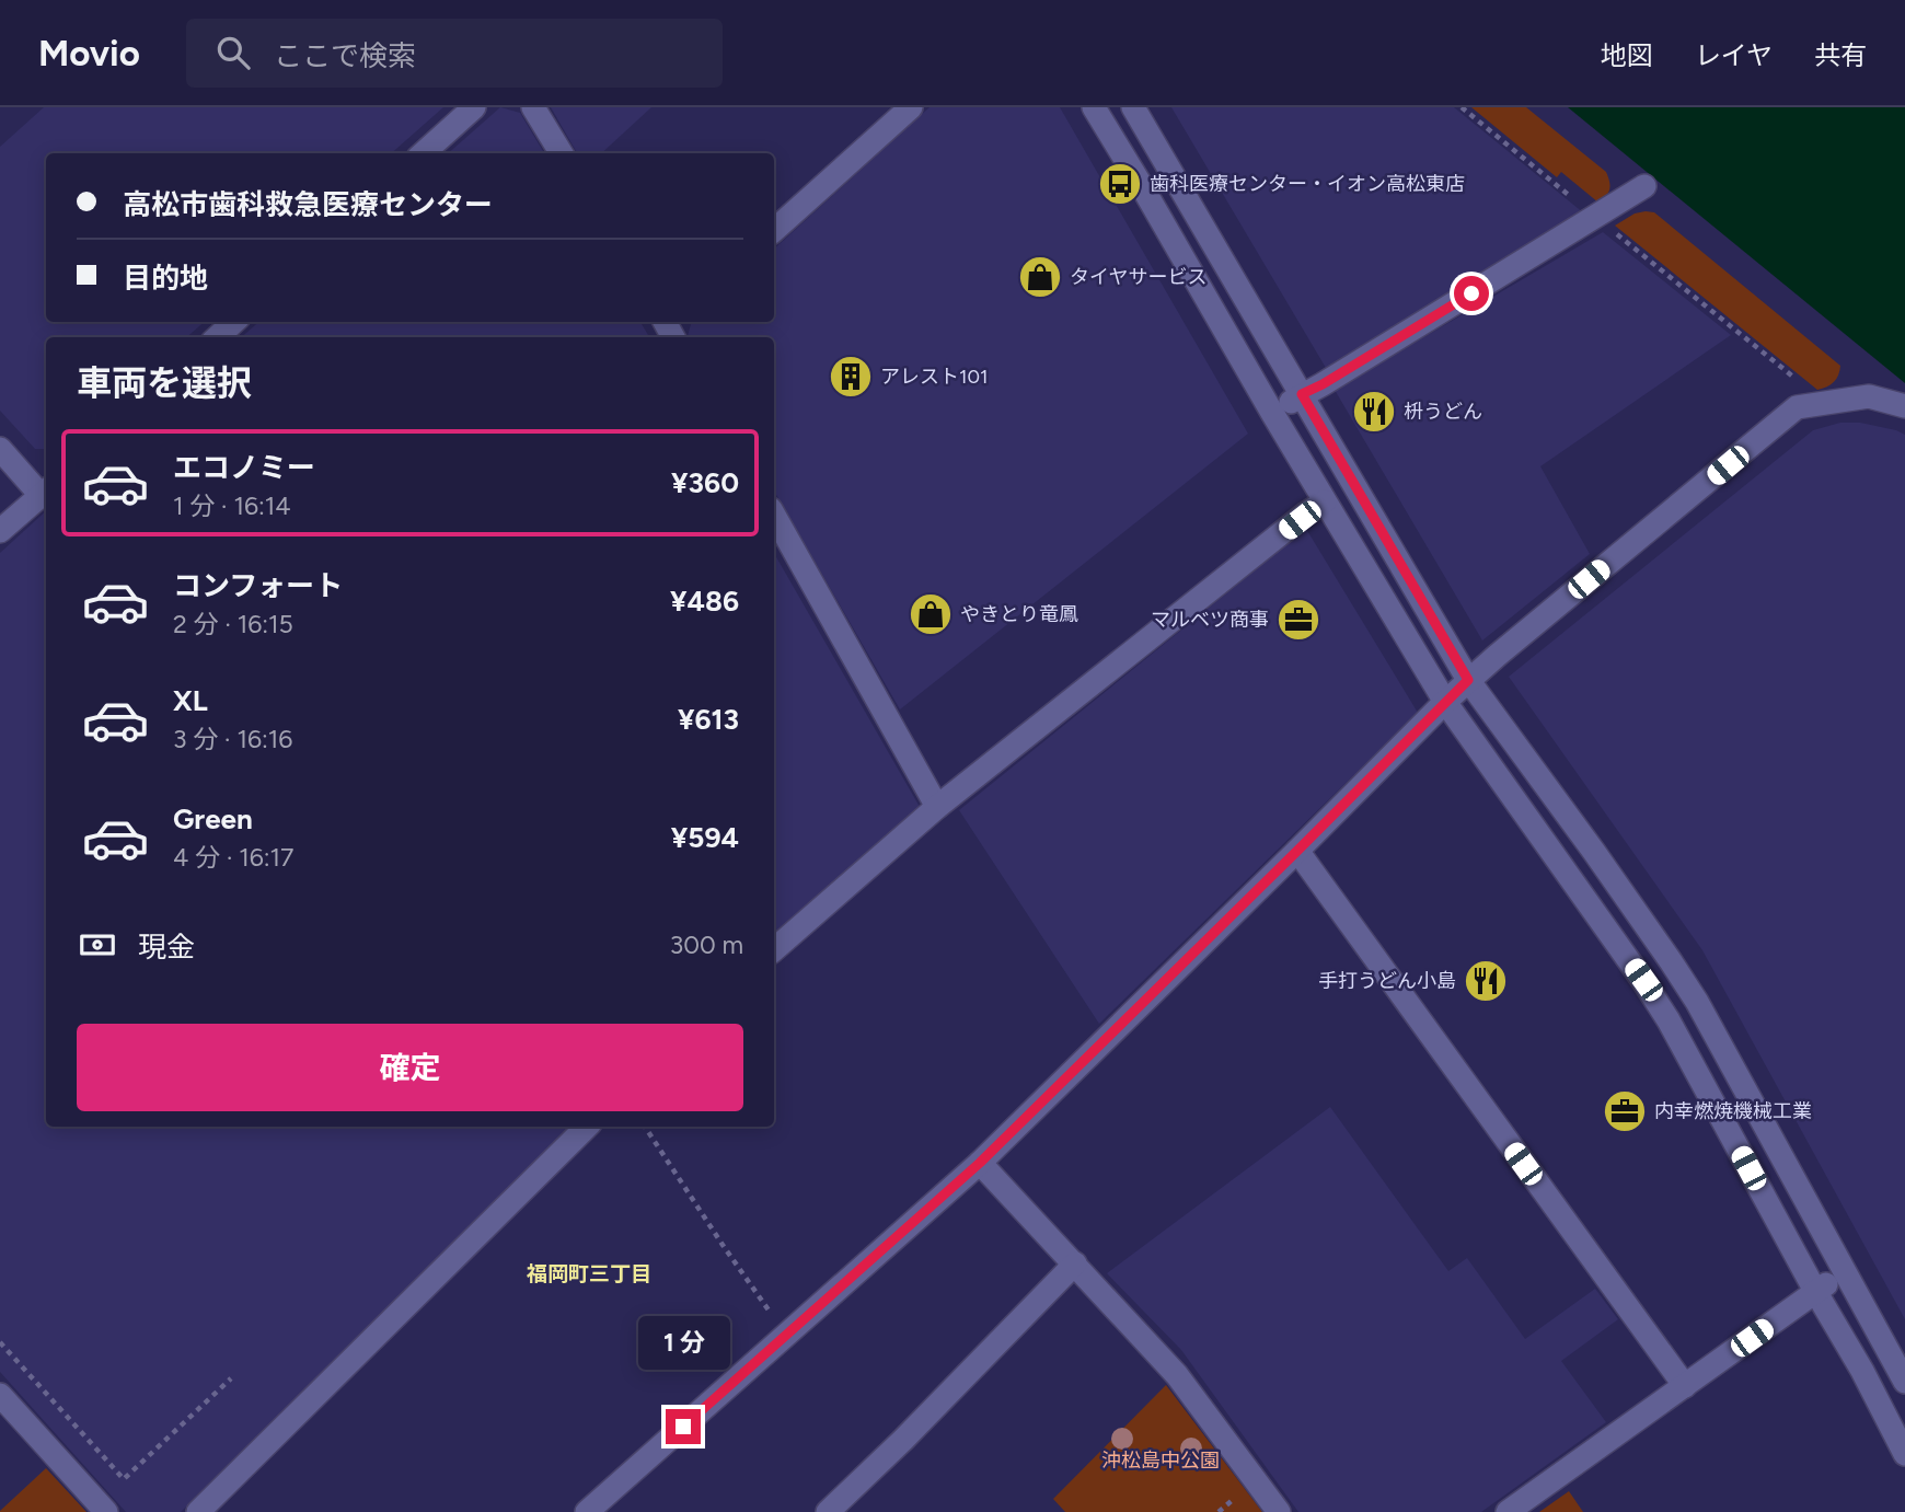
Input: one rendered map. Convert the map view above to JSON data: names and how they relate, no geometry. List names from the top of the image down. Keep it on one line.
{"districts":["福岡町三丁目"],"parks":["沖松島中公園"],"places":{"bus stop":["歯科医療センター・イオン高松東店"],"shop":["タイヤサービス","やきとり竜鳳"],"building":["アレスト101"],"restaurant":["枡うどん","手打うどん小島"],"office":["マルベツ商事","内幸燃焼機械工業"]},"page":{"header":"Movio","search":"ここで検索","nav":["地図","レイヤ","共有"],"banner":["高松市歯科救急医療センター","目的地"],"heading":"車両を選択","list":[{"name":"エコノミー","note":"1 分 · 16:14","value":"¥360"},{"name":"コンフォート","note":"2 分 · 16:15","value":"¥486"},{"name":"XL","note":"3 分 · 16:16","value":"¥613"},{"name":"Green","note":"4 分 · 16:17","value":"¥594"}],"pay":["現金","300 m"],"buttons":"確定","bubble":"1 分"}}
